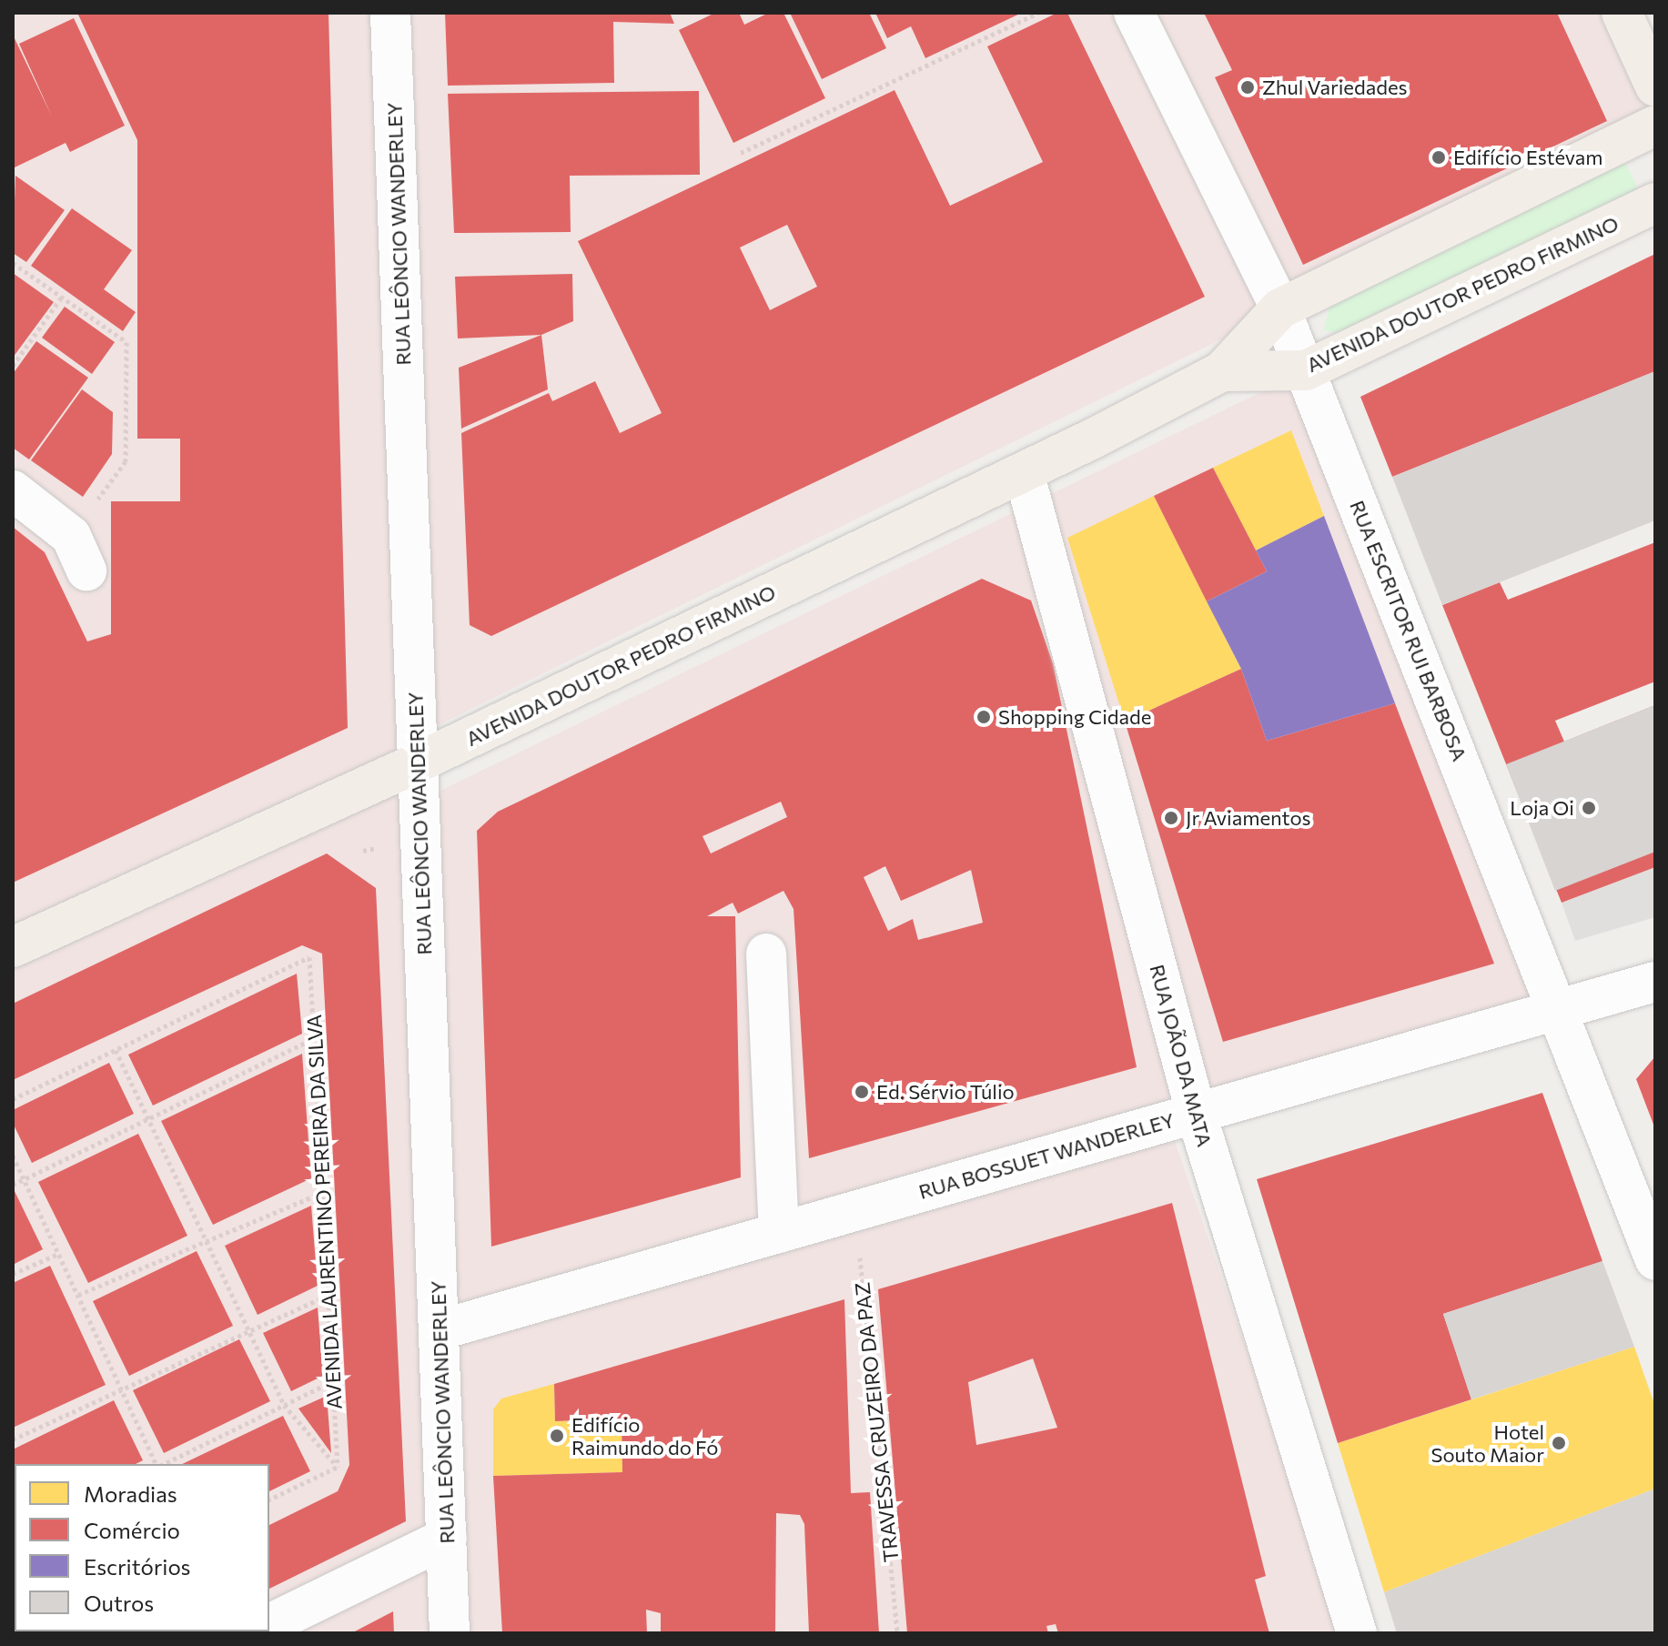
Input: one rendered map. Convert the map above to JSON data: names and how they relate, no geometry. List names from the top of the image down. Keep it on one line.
{"streets":{"main road":["AVENIDA DOUTOR PEDRO FIRMINO"],"street":["RUA LEÔNCIO WANDERLEY","RUA ESCRITOR RUI BARBOSA","RUA JOÃO DA MATA","RUA BOSSUET WANDERLEY"],"path":["AVENIDA LAURENTINO PEREIRA DA SILVA","TRAVESSA CRUZEIRO DA PAZ"]},"crossings":[["RUA LEÔNCIO WANDERLEY","AVENIDA DOUTOR PEDRO FIRMINO"],["RUA LEÔNCIO WANDERLEY","RUA BOSSUET WANDERLEY"],["AVENIDA DOUTOR PEDRO FIRMINO","RUA ESCRITOR RUI BARBOSA"],["AVENIDA DOUTOR PEDRO FIRMINO","RUA JOÃO DA MATA"],["RUA ESCRITOR RUI BARBOSA","RUA BOSSUET WANDERLEY"],["RUA JOÃO DA MATA","RUA BOSSUET WANDERLEY"],["RUA BOSSUET WANDERLEY","TRAVESSA CRUZEIRO DA PAZ"]],"places":["Zhul Variedades","Edifício Estévam","Shopping Cidade","Loja Oi","Jr Aviamentos","Ed. Sérvio Túlio","Edifício Raimundo do Fó","Hotel Souto Maior"],"legend":["Moradias","Comércio","Escritórios","Outros"]}
